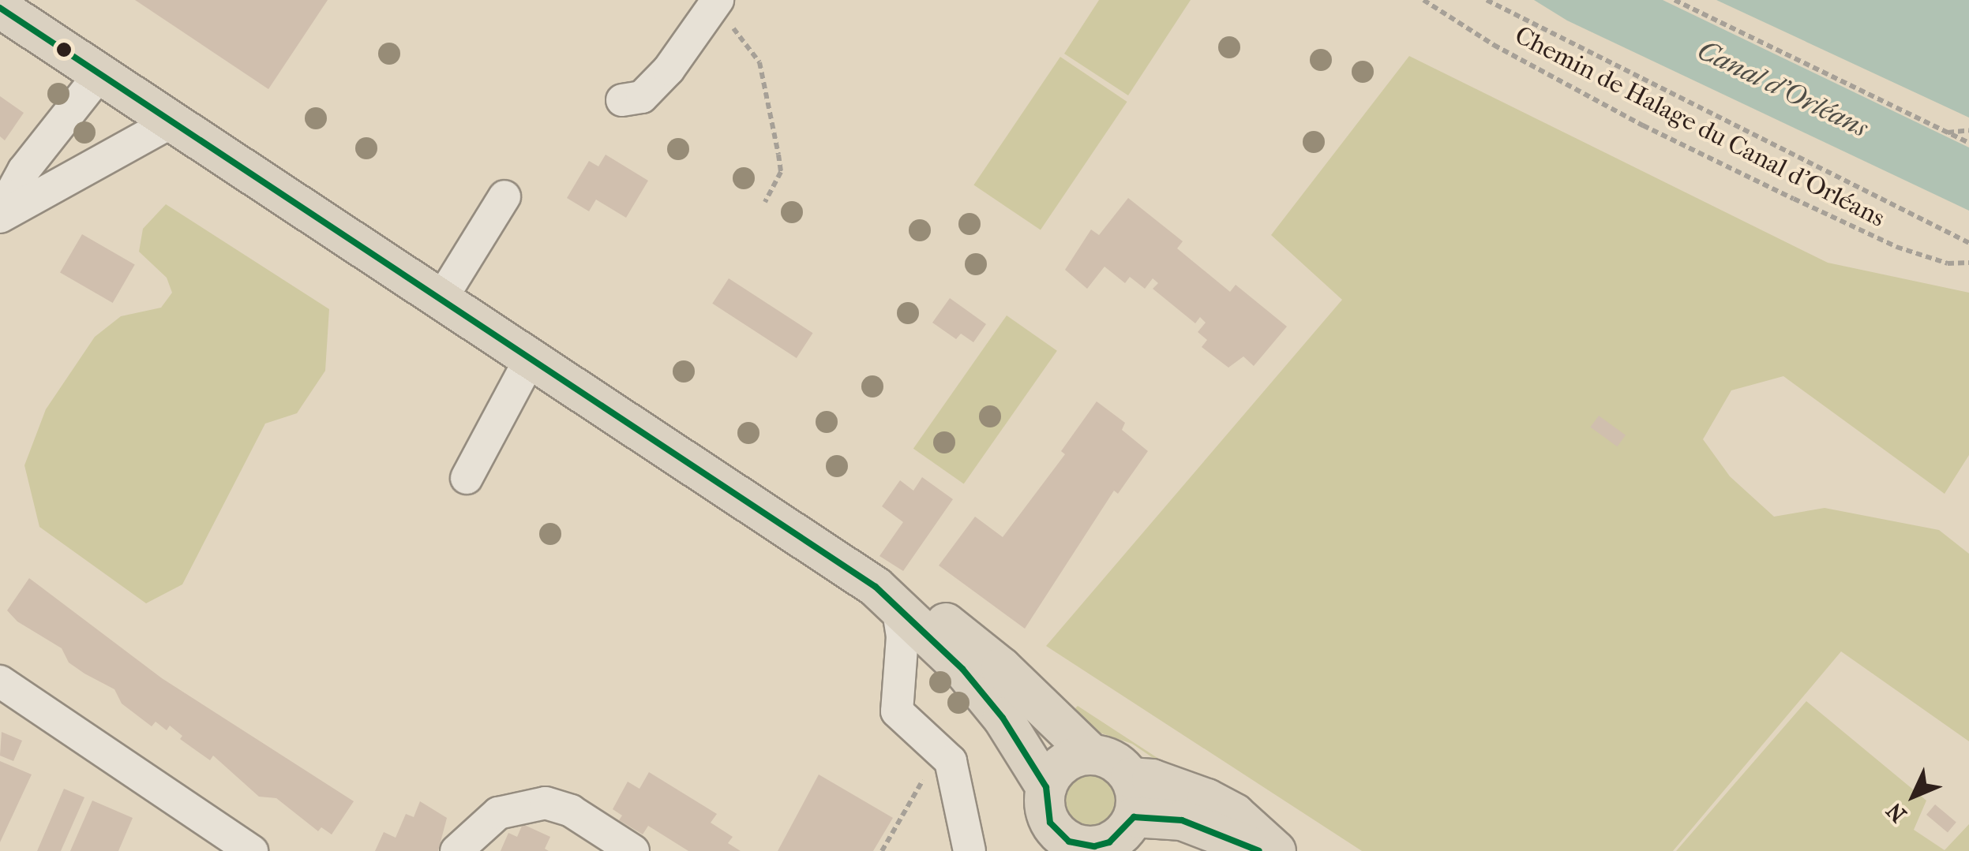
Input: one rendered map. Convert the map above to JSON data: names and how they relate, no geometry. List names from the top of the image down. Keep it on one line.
{"streets":{"path":["Chemin de Halage du Canal d'Orléans"]},"water":["Canal d'Orléans"],"north":"bottom left"}
